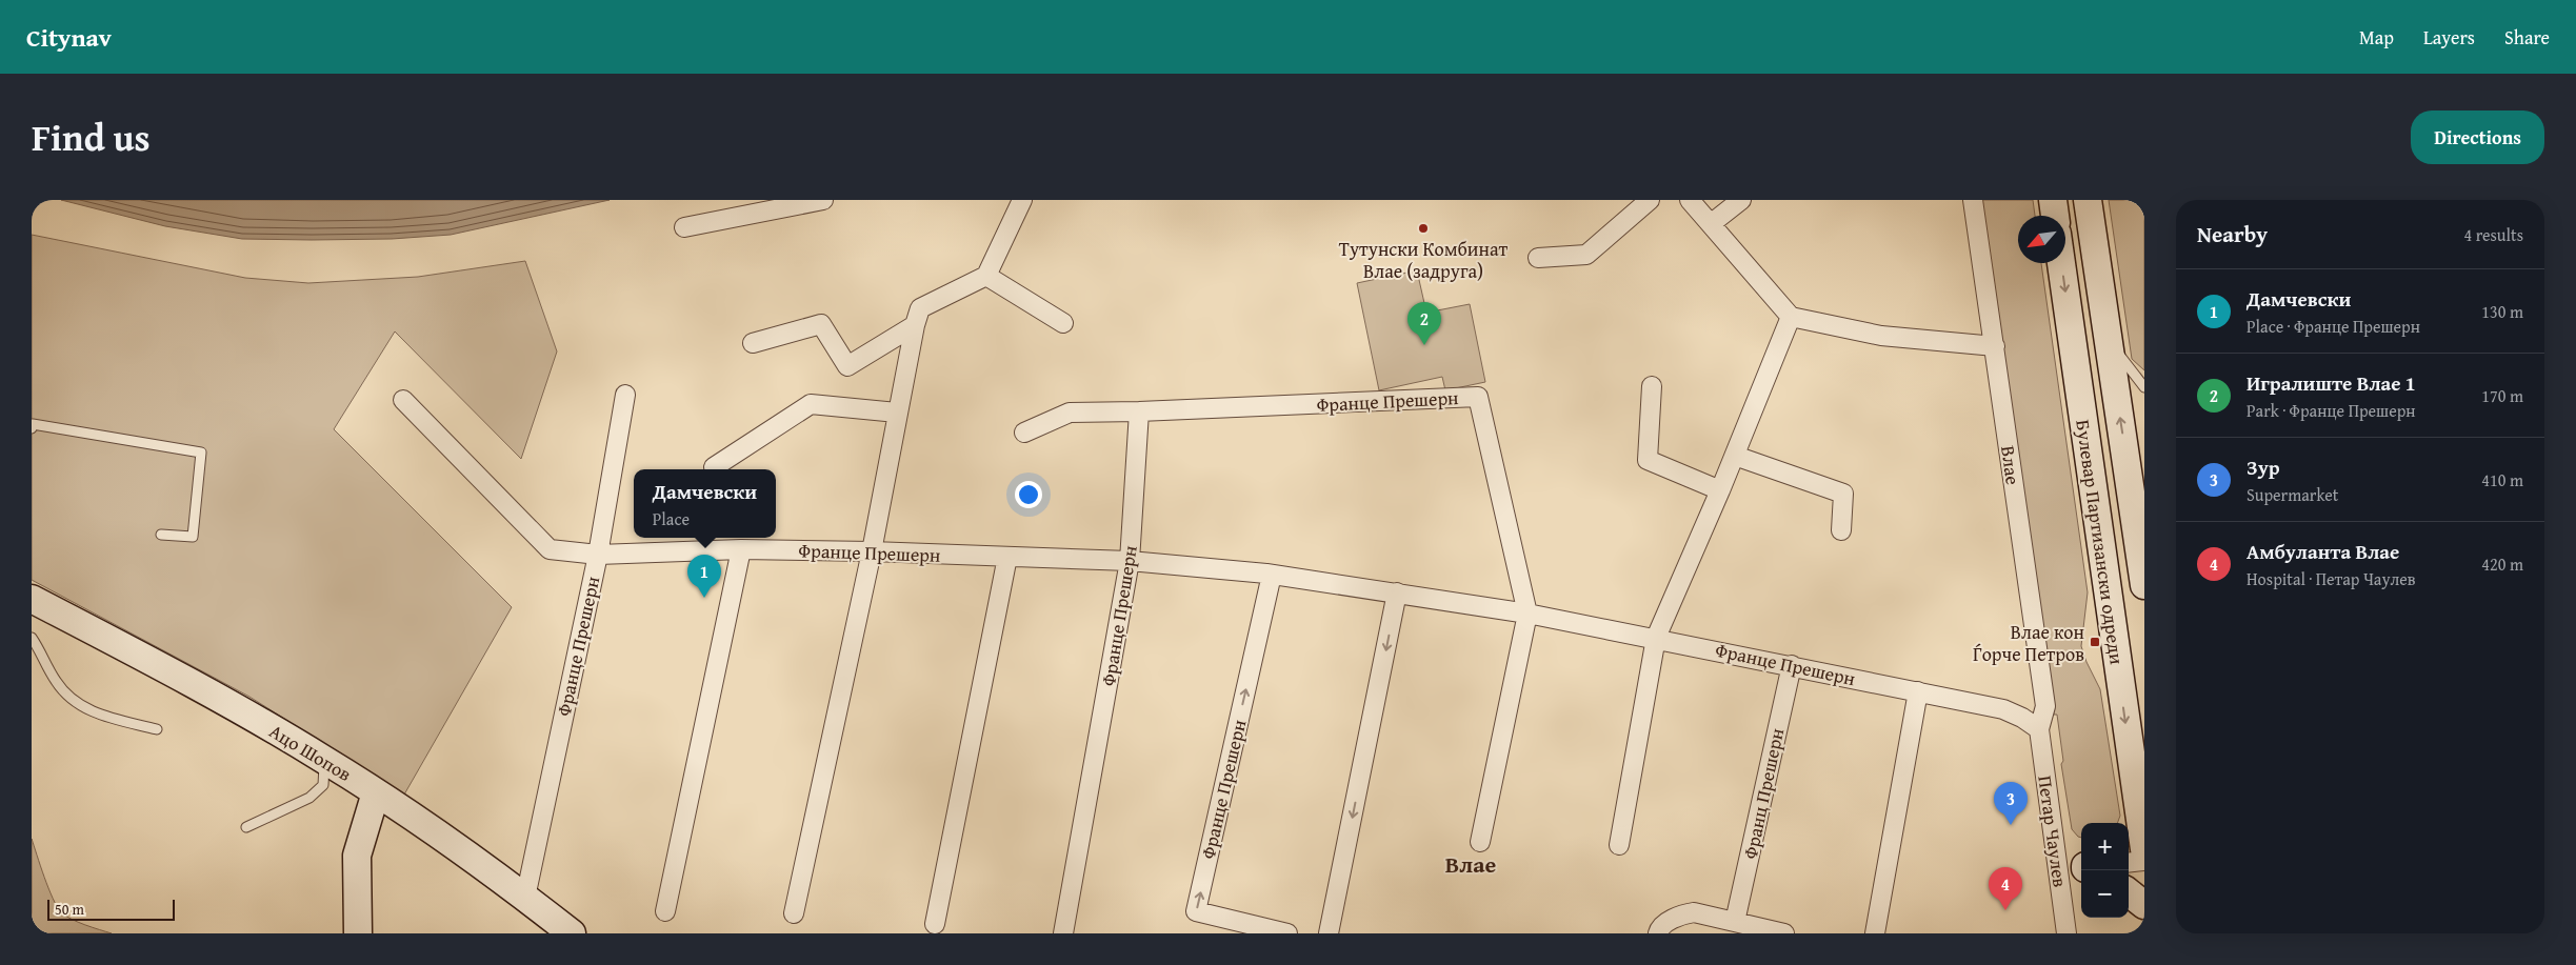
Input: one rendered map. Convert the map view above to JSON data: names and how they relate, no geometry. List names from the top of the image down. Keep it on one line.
{"streets":{"street":["Францe Прешерн","Влае","Булевар Партизански одреди","Франце Прешерн","Ацо Шопов","Франц Прешерн","Петар Чаулев"]},"crossings":[["Францe Прешерн","Влае"],["Францe Прешерн","Франце Прешерн"],["Францe Прешерн","Франц Прешерн"],["Францe Прешерн","Петар Чаулев"],["Влае","Петар Чаулев"],["Франце Прешерн","Ацо Шопов"]],"districts":["Влае"],"places":{"other":["Тутунски Комбинат Влае (задруга)"],"transit":["Влае кон Ѓорче Петров"]},"scale_bar":"50 m","north":"bottom left","page":{"header":"Citynav","nav":["Map","Layers","Share"],"title":"Find us","buttons":"Directions","heading":["Nearby","4 results"],"list":[{"mark":"1","name":"Дамчевски","note":"Place · Франце Прешерн","value":"130 m"},{"mark":"2","name":"Игралиште Влае 1","note":"Park · Францe Прешерн","value":"170 m"},{"mark":"3","name":"Зур","note":"Supermarket","value":"410 m"},{"mark":"4","name":"Амбуланта Влае","note":"Hospital · Петар Чаулев","value":"420 m"}],"pins":["2","1","3","4"],"popup":["Дамчевски","Place"],"map_buttons":["+","−"],"scale":"50 m"}}
